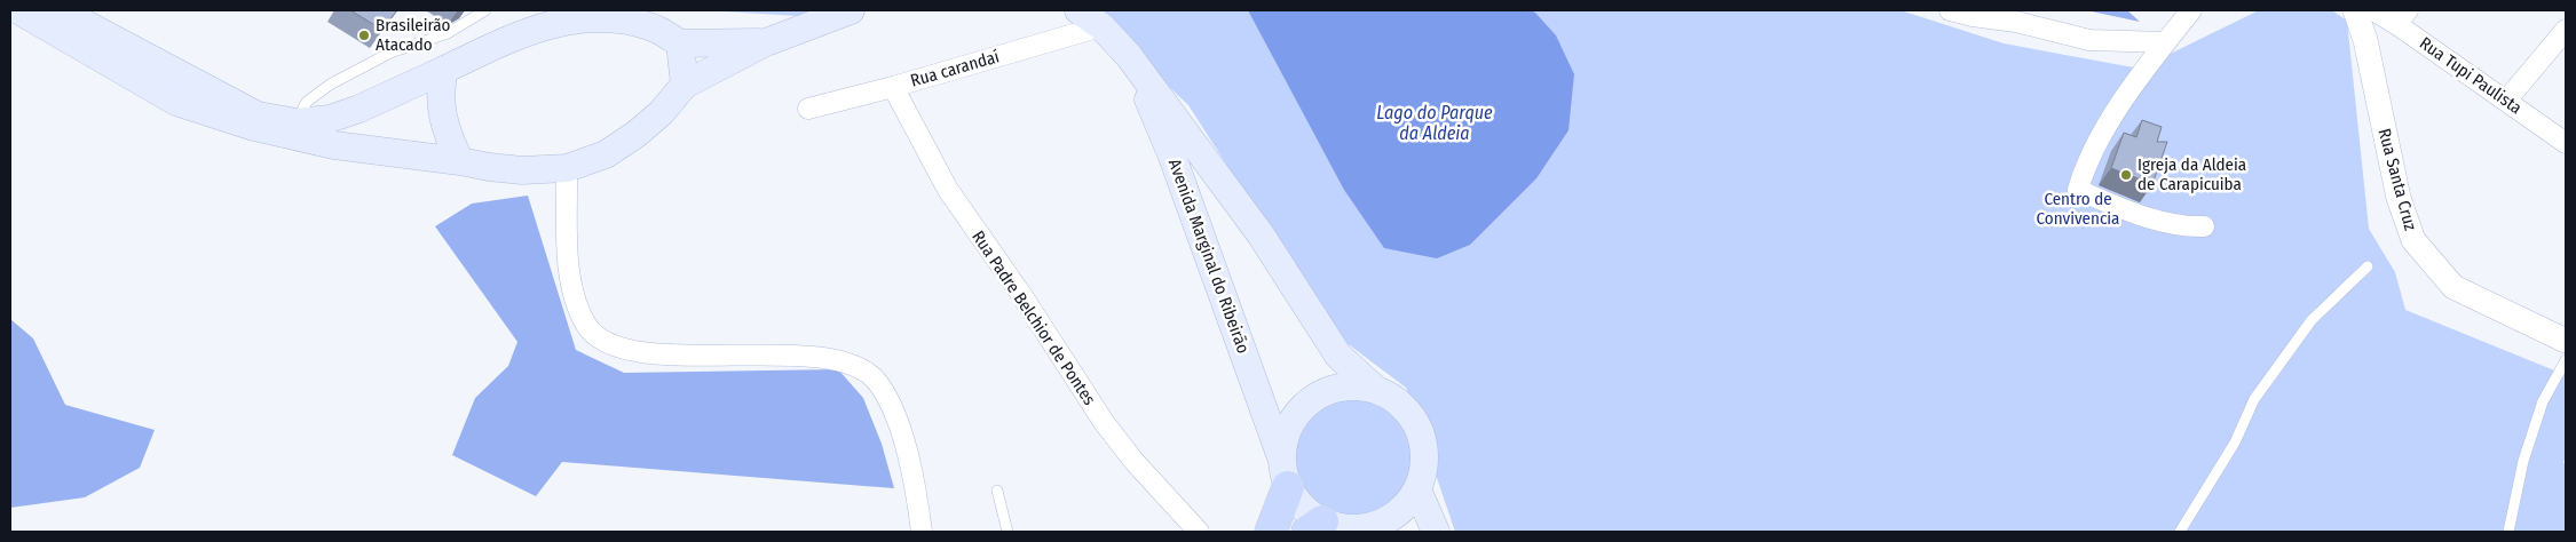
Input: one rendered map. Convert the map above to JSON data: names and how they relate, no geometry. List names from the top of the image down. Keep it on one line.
{"streets":{"main road":["Avenida Marginal do Ribeirão"],"street":["Rua carandaí","Rua Tupi Paulista","Rua Santa Cruz","Rua Padre Belchior de Pontes"]},"crossings":[["Rua carandaí","Avenida Marginal do Ribeirão"],["Rua carandaí","Rua Padre Belchior de Pontes"]],"water":["Lago do Parque da Aldeia"],"parks":["Centro de Convivencia"],"places":["Brasileirão Atacado","Igreja da Aldeia de Carapicuiba"]}
